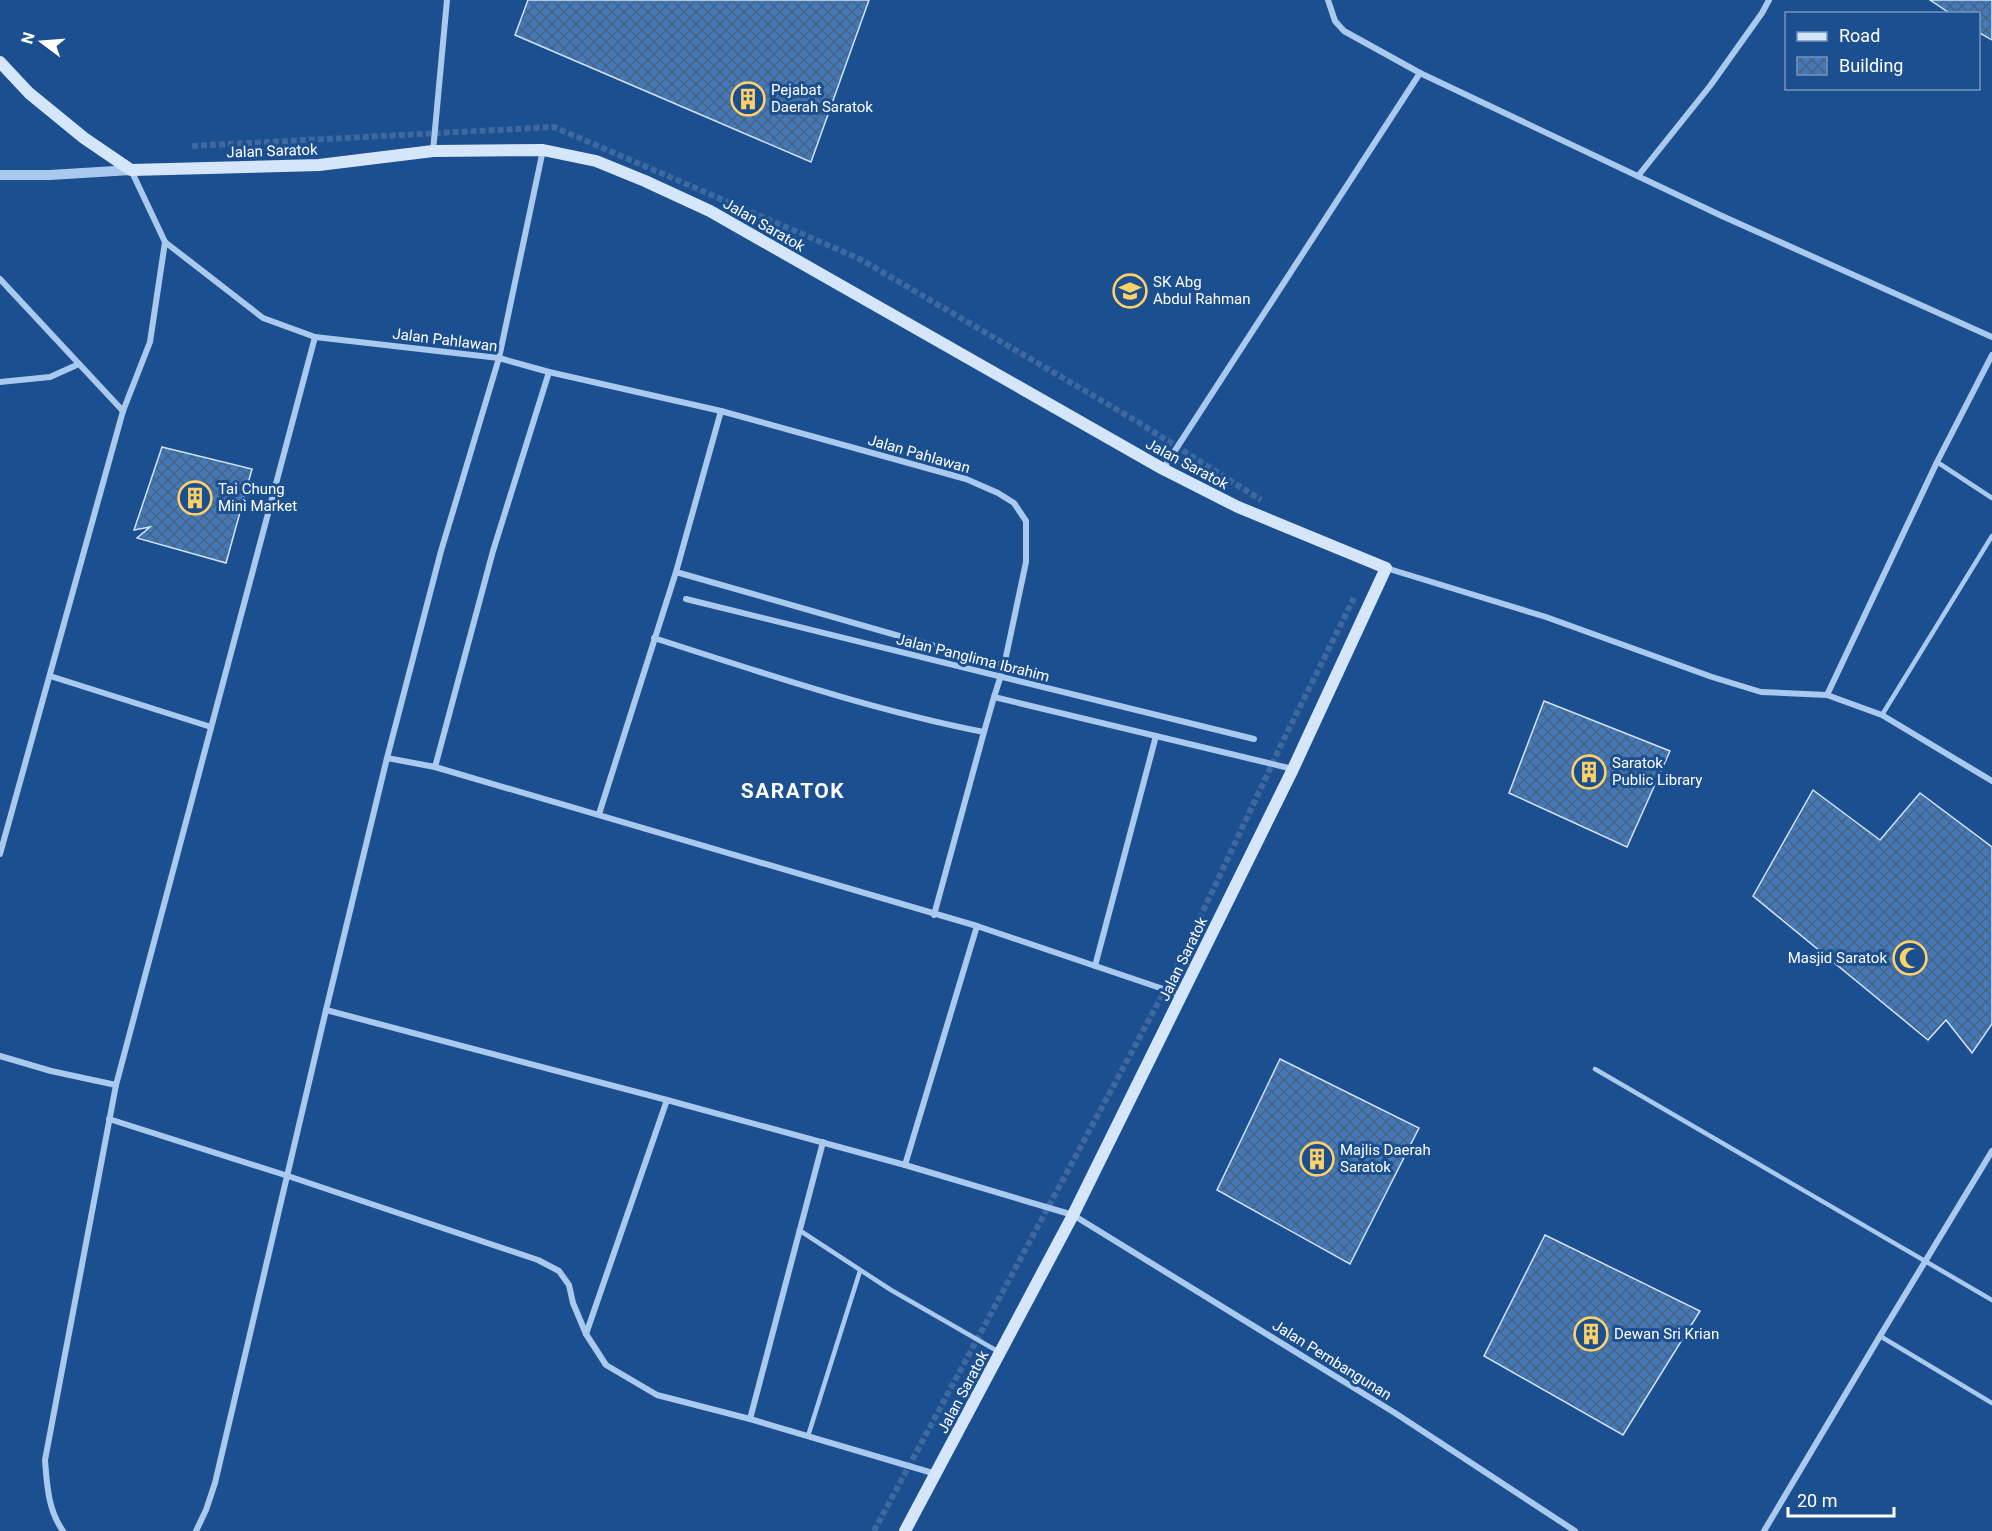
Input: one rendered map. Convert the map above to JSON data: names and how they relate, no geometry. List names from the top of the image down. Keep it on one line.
{"streets":{"main road":["Jalan Saratok"],"street":["Jalan Pahlawan","Jalan Panglima Ibrahim","Jalan Pembangunan"]},"crossings":[["Jalan Saratok","Jalan Pembangunan"]],"districts":["SARATOK"],"places":{"building":["Pejabat Daerah Saratok","Tai Chung Mini Market","Saratok Public Library","Majlis Daerah Saratok","Dewan Sri Krian"],"school or university":["SK Abg Abdul Rahman"],"mosque":["Masjid Saratok"]},"legend":["Road","Building"],"scale_bar":"20 m","north":"left"}
